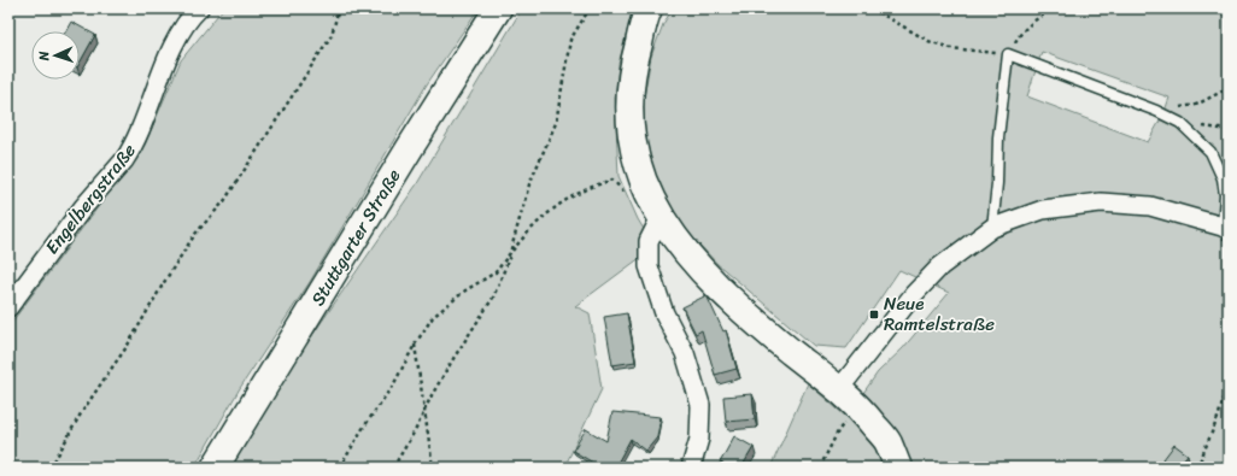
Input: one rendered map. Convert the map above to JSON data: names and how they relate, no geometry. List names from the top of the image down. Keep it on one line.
{"streets":{"main road":["Stuttgarter Straße"],"street":["Engelbergstraße"]},"places":{"transit":["Neue Ramtelstraße"]},"north":"left"}
